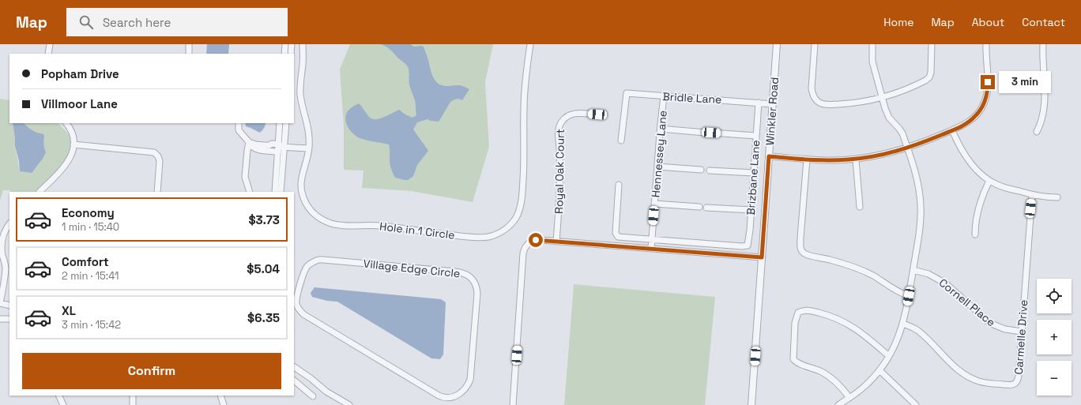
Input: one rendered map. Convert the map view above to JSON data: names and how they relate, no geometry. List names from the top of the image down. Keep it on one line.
{"streets":{"street":["Bridle Lane","Winkler Road","Hennessey Lane","Royal Oak Court","Brizbane Lane","Hole in 1 Circle","Village Edge Circle","Cornell Place","Carmelle Drive"]},"crossings":[["Bridle Lane","Winkler Road"],["Bridle Lane","Hennessey Lane"],["Bridle Lane","Brizbane Lane"],["Hennessey Lane","Brizbane Lane"],["Cornell Place","Carmelle Drive"]],"page":{"header":"Map","search":"Search here","nav":["Home","Map","About","Contact"],"banner":["Popham Drive","Villmoor Lane"],"bubble":"3 min","list":[{"name":"Economy","note":"1 min · 15:40","value":"$3.73"},{"name":"Comfort","note":"2 min · 15:41","value":"$5.04"},{"name":"XL","note":"3 min · 15:42","value":"$6.35"}],"map_buttons":["+","−"],"buttons":"Confirm"}}
